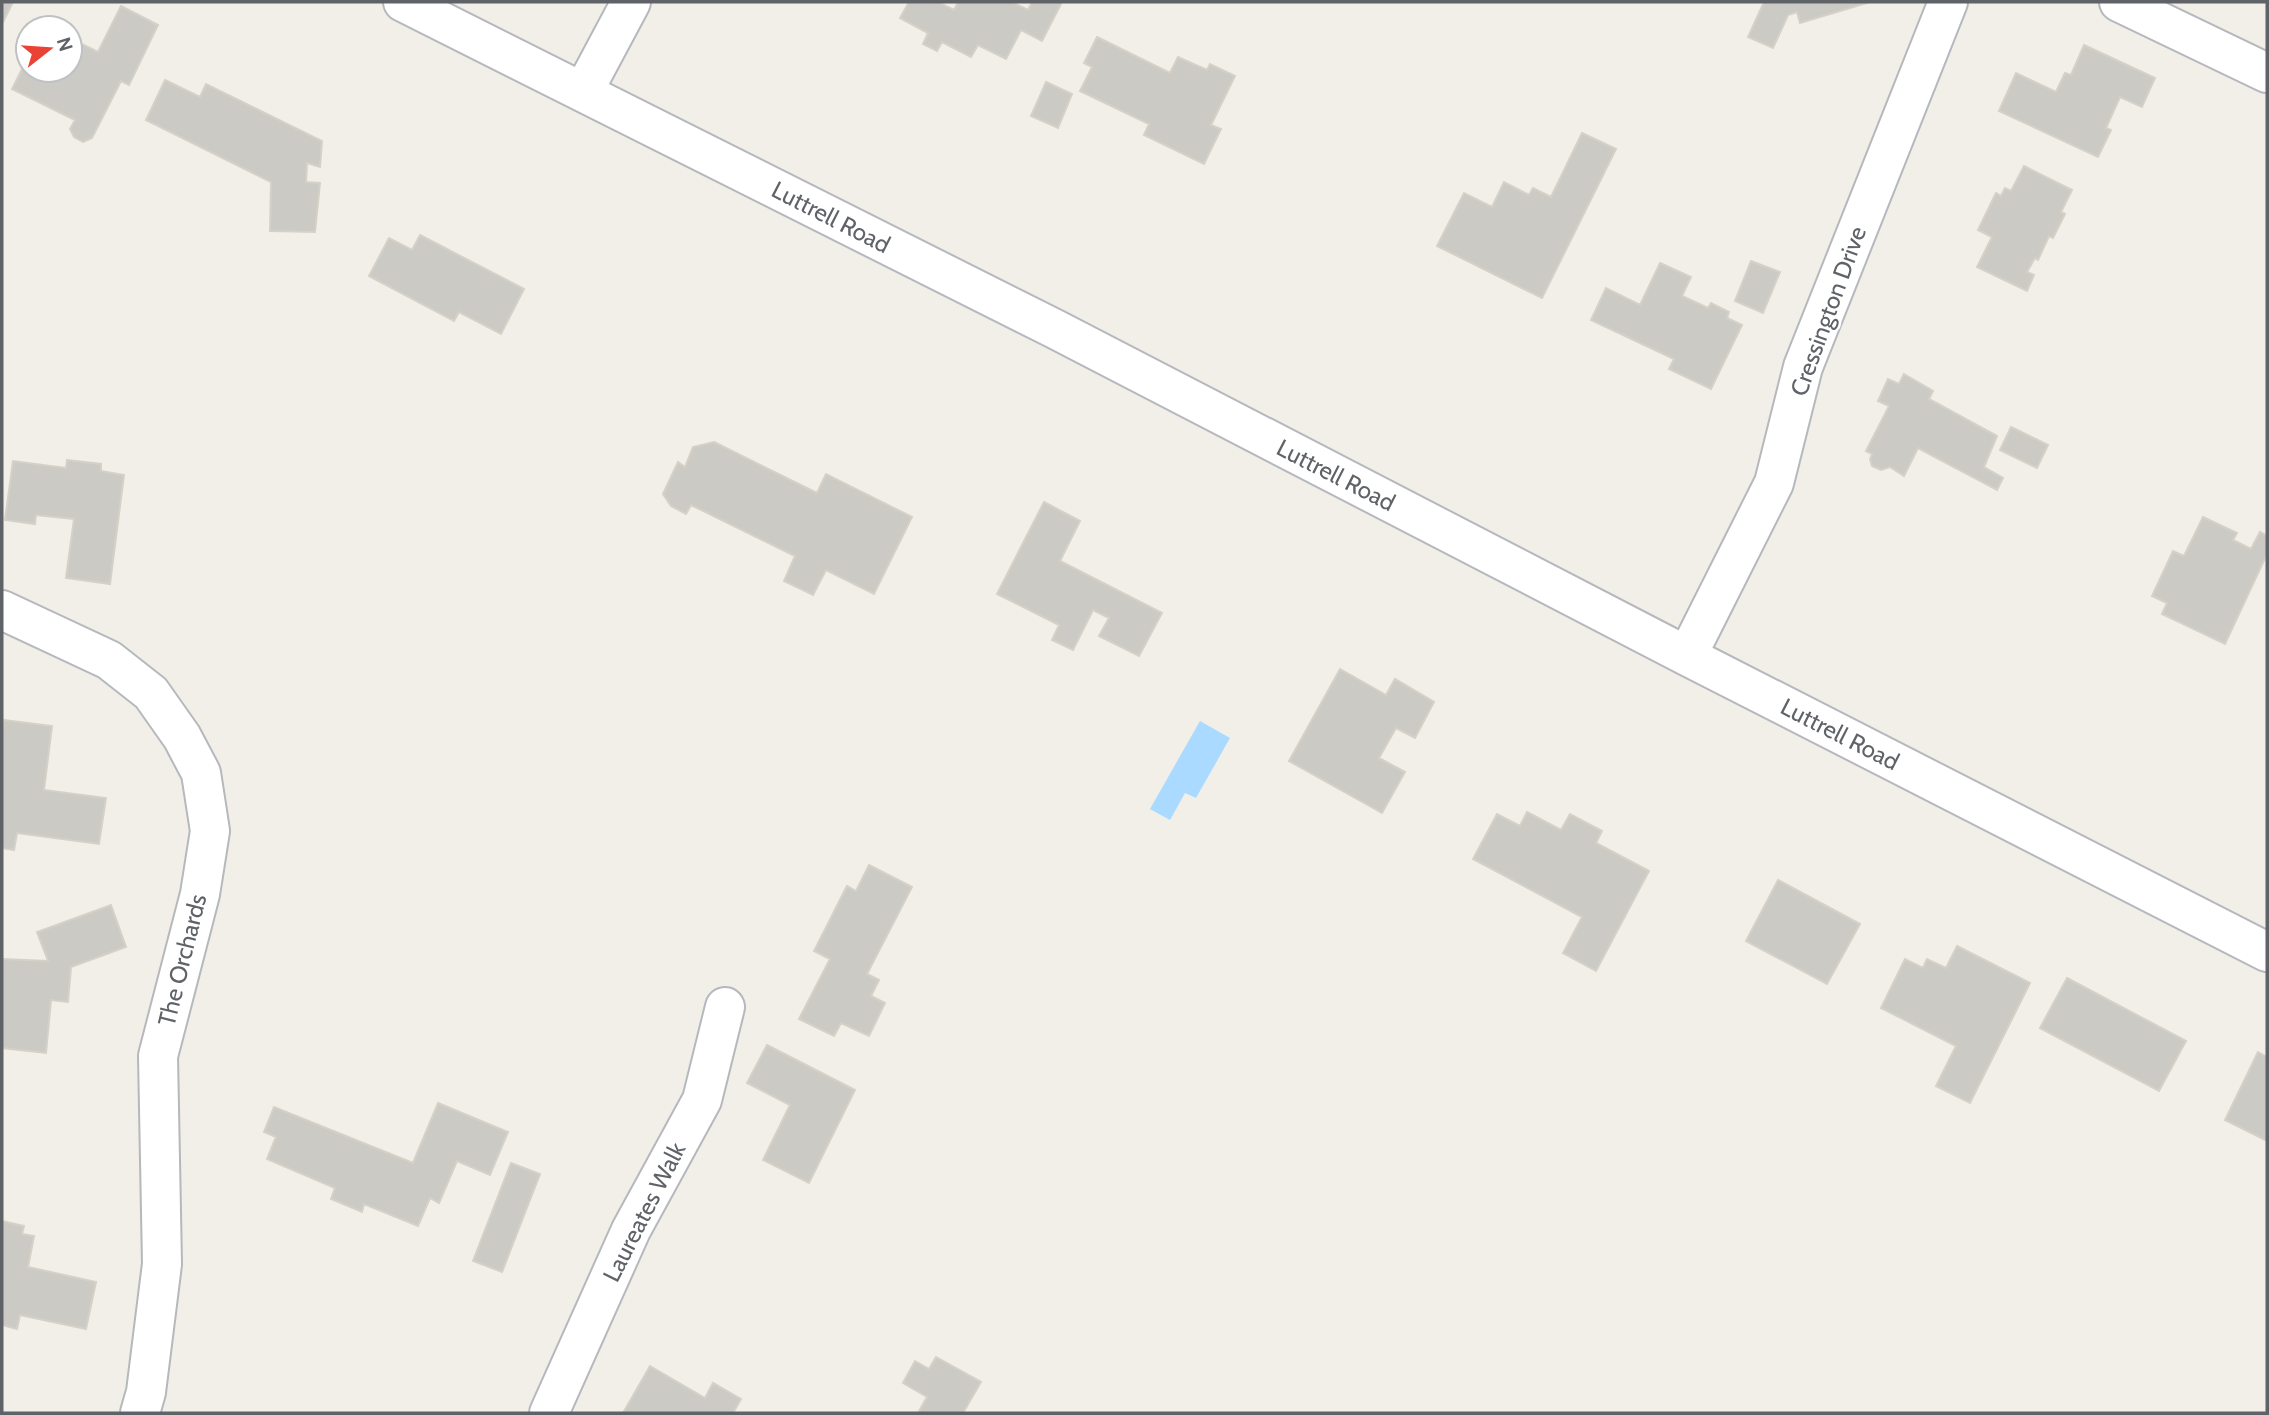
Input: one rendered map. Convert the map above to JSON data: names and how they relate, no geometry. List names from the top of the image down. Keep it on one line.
{"streets":{"street":["Luttrell Road","Cressington Drive","The Orchards","Laureates Walk"]},"crossings":[["Luttrell Road","Cressington Drive"]],"north":"right"}
